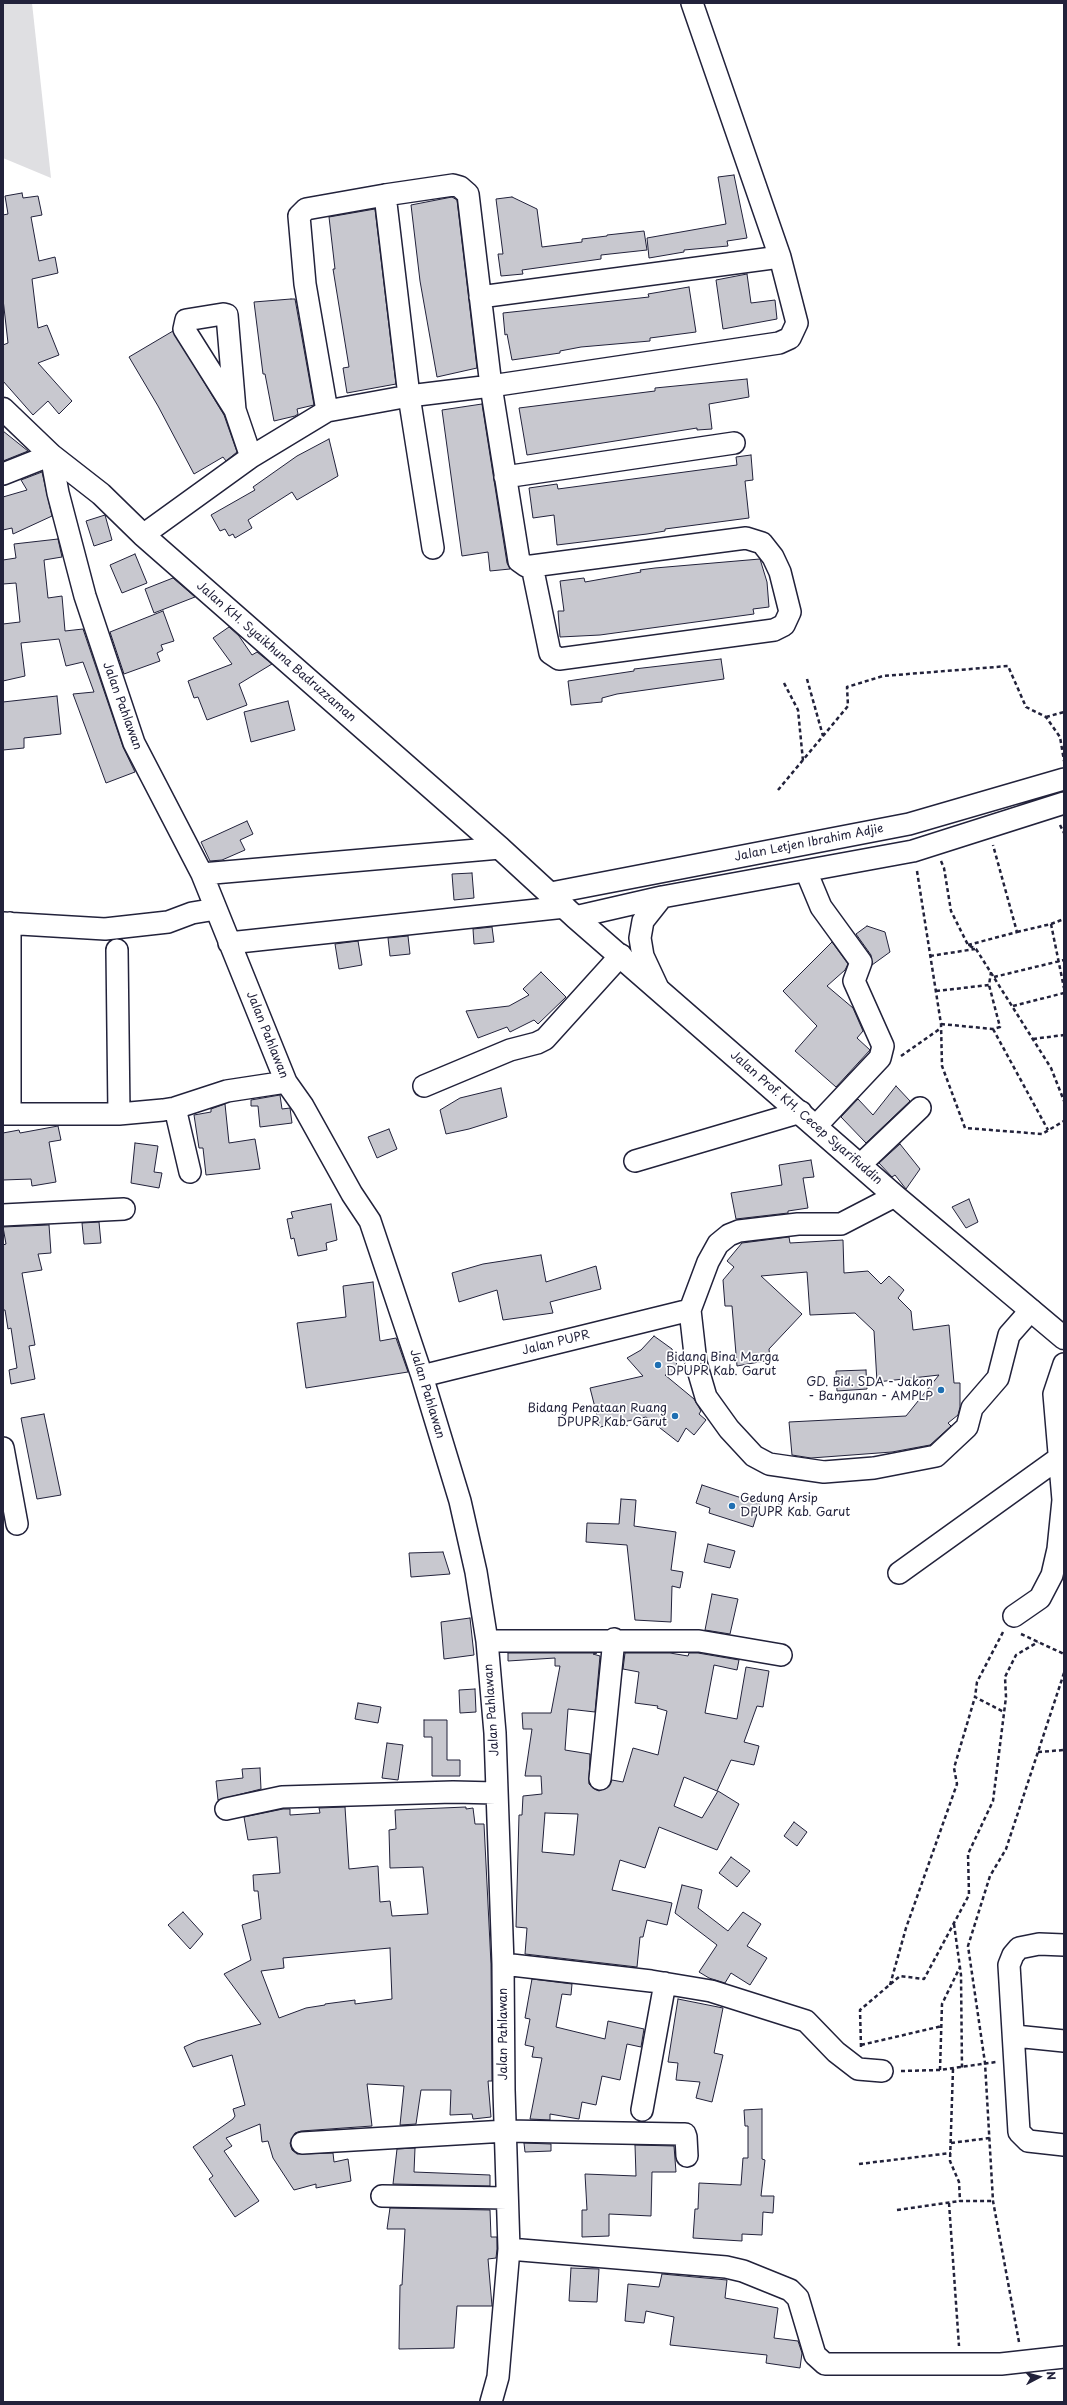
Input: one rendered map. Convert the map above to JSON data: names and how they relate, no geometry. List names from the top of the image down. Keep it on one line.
{"streets":{"main road":["Jalan KH. Syaikhuna Badruzzaman","Jalan Prof. KH. Cecep Syarifuddin"],"street":["Jalan Pahlawan","Jalan Letjen Ibrahim Adjie","Jalan PUPR"]},"crossings":[["Jalan KH. Syaikhuna Badruzzaman","Jalan Pahlawan"],["Jalan KH. Syaikhuna Badruzzaman","Jalan Letjen Ibrahim Adjie"],["Jalan KH. Syaikhuna Badruzzaman","Jalan Prof. KH. Cecep Syarifuddin"],["Jalan Pahlawan","Jalan PUPR"],["Jalan Letjen Ibrahim Adjie","Jalan Prof. KH. Cecep Syarifuddin"]],"places":["Bidang Bina Marga DPUPR Kab. Garut","GD. Bid. SDA - Jakon - Bangunan - AMPLP","Bidang Penataan Ruang DPUPR Kab. Garut","Gedung Arsip DPUPR Kab. Garut"],"north":"right"}
